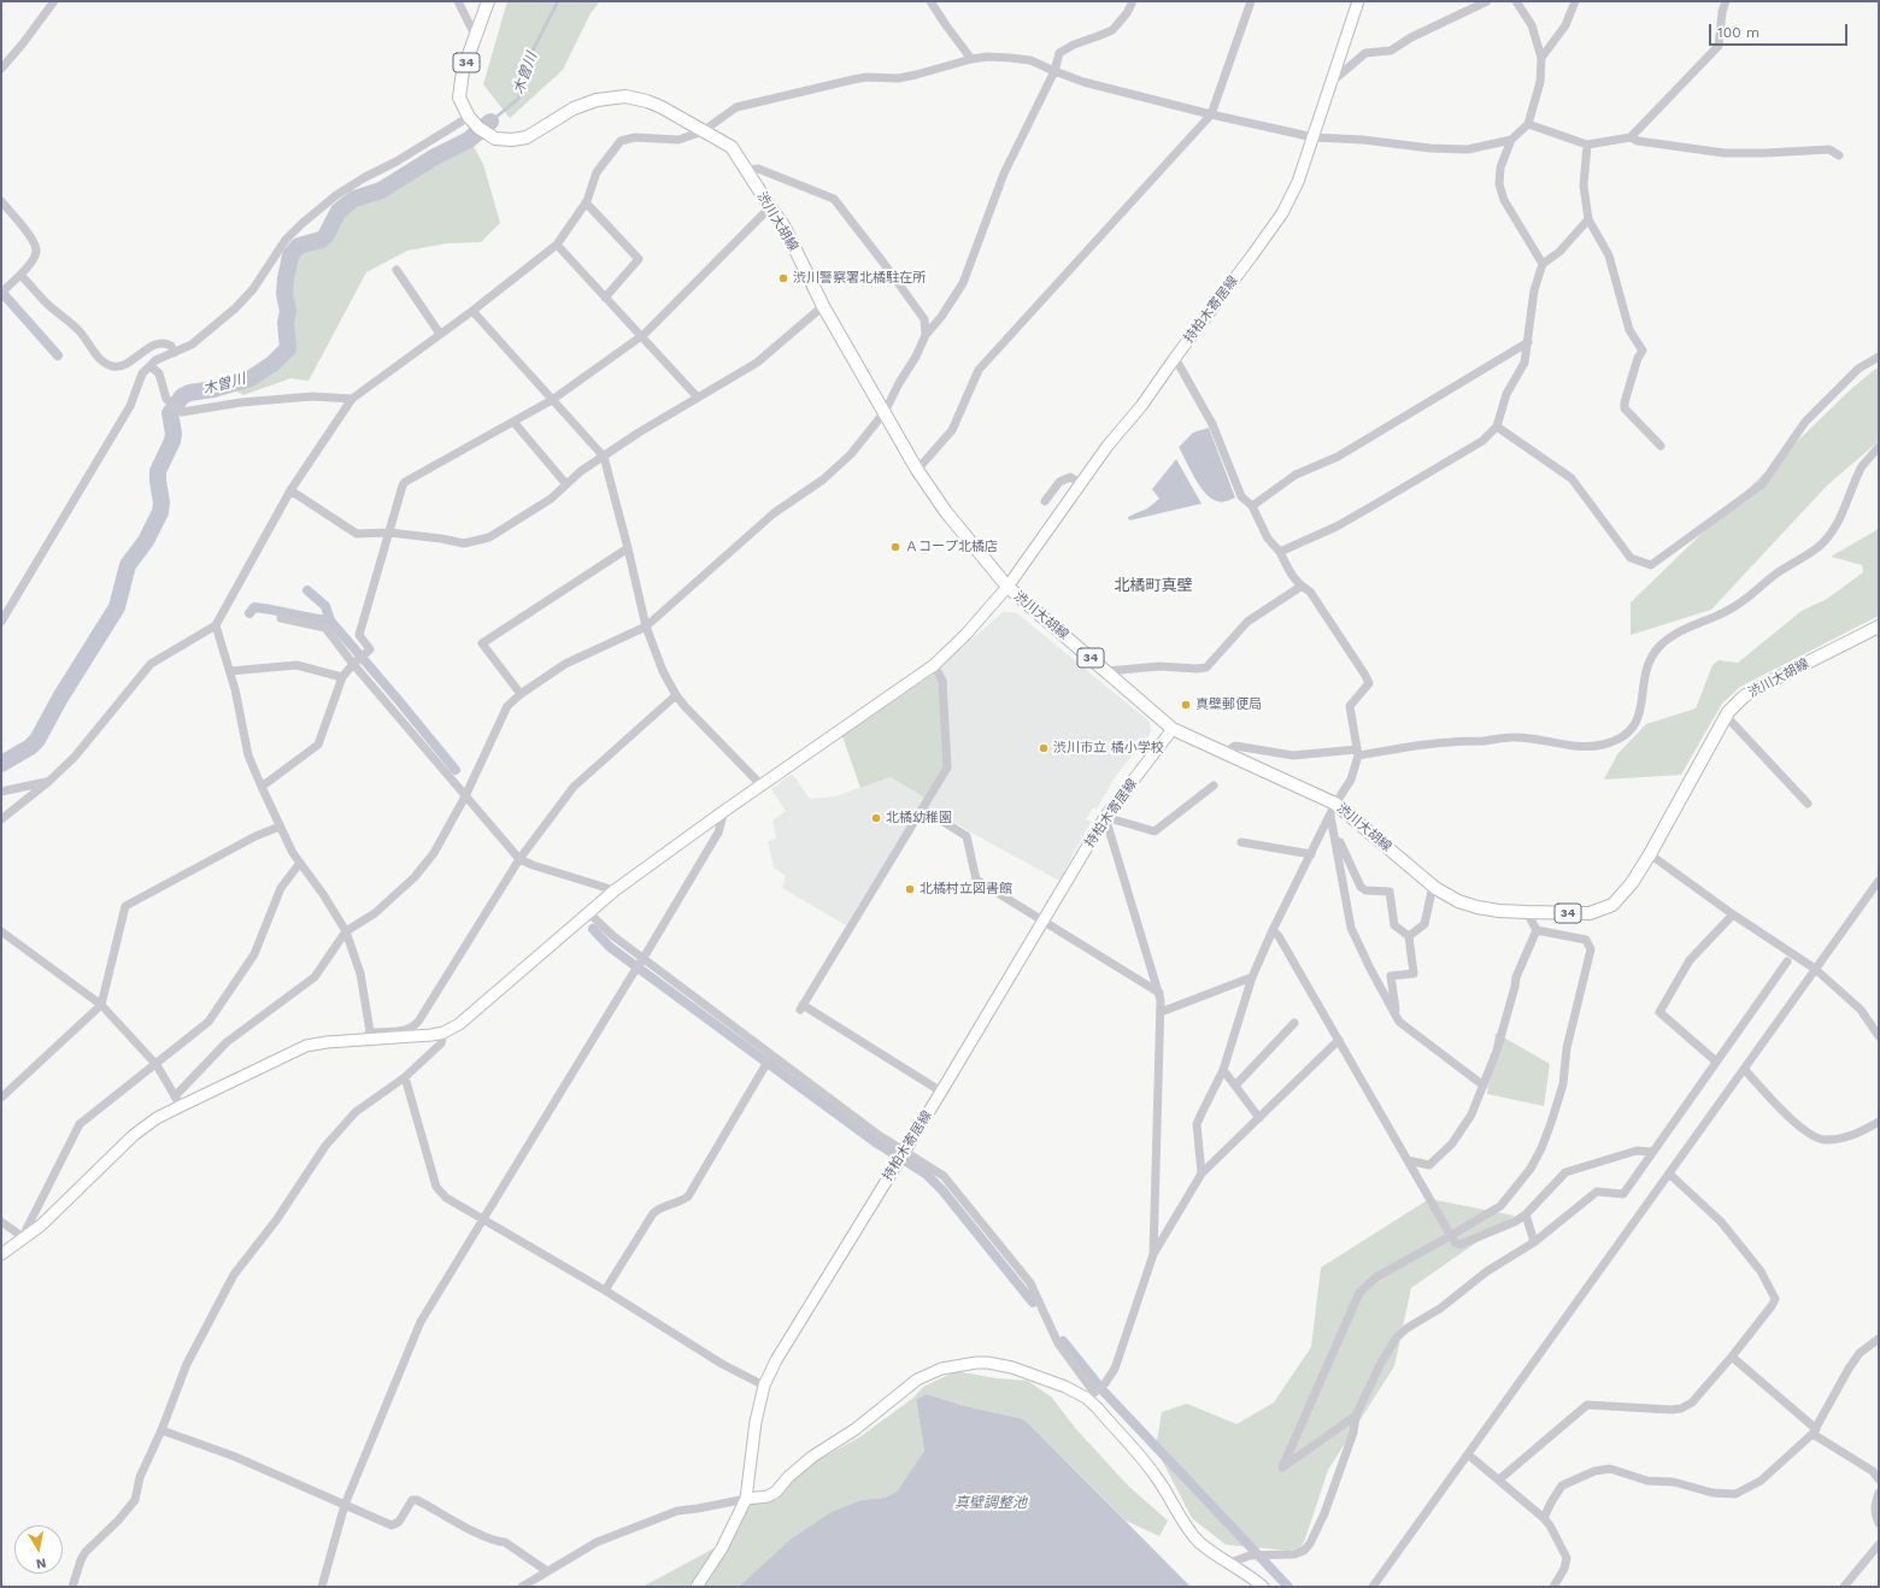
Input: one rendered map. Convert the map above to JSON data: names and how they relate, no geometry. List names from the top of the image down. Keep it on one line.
{"streets":{"main road":["34","渋川大胡線"],"street":["持柏木寄居線"]},"crossings":[["34","渋川大胡線"],["渋川大胡線","持柏木寄居線"]],"districts":["北橘町真壁"],"water":["木曽川","真壁調整池"],"places":["渋川警察署北橘駐在所","Ａコープ北橘店","真壁郵便局","渋川市立 橘小学校","北橘幼稚園","北橘村立図書館"],"scale_bar":"100 m","north":"bottom"}
